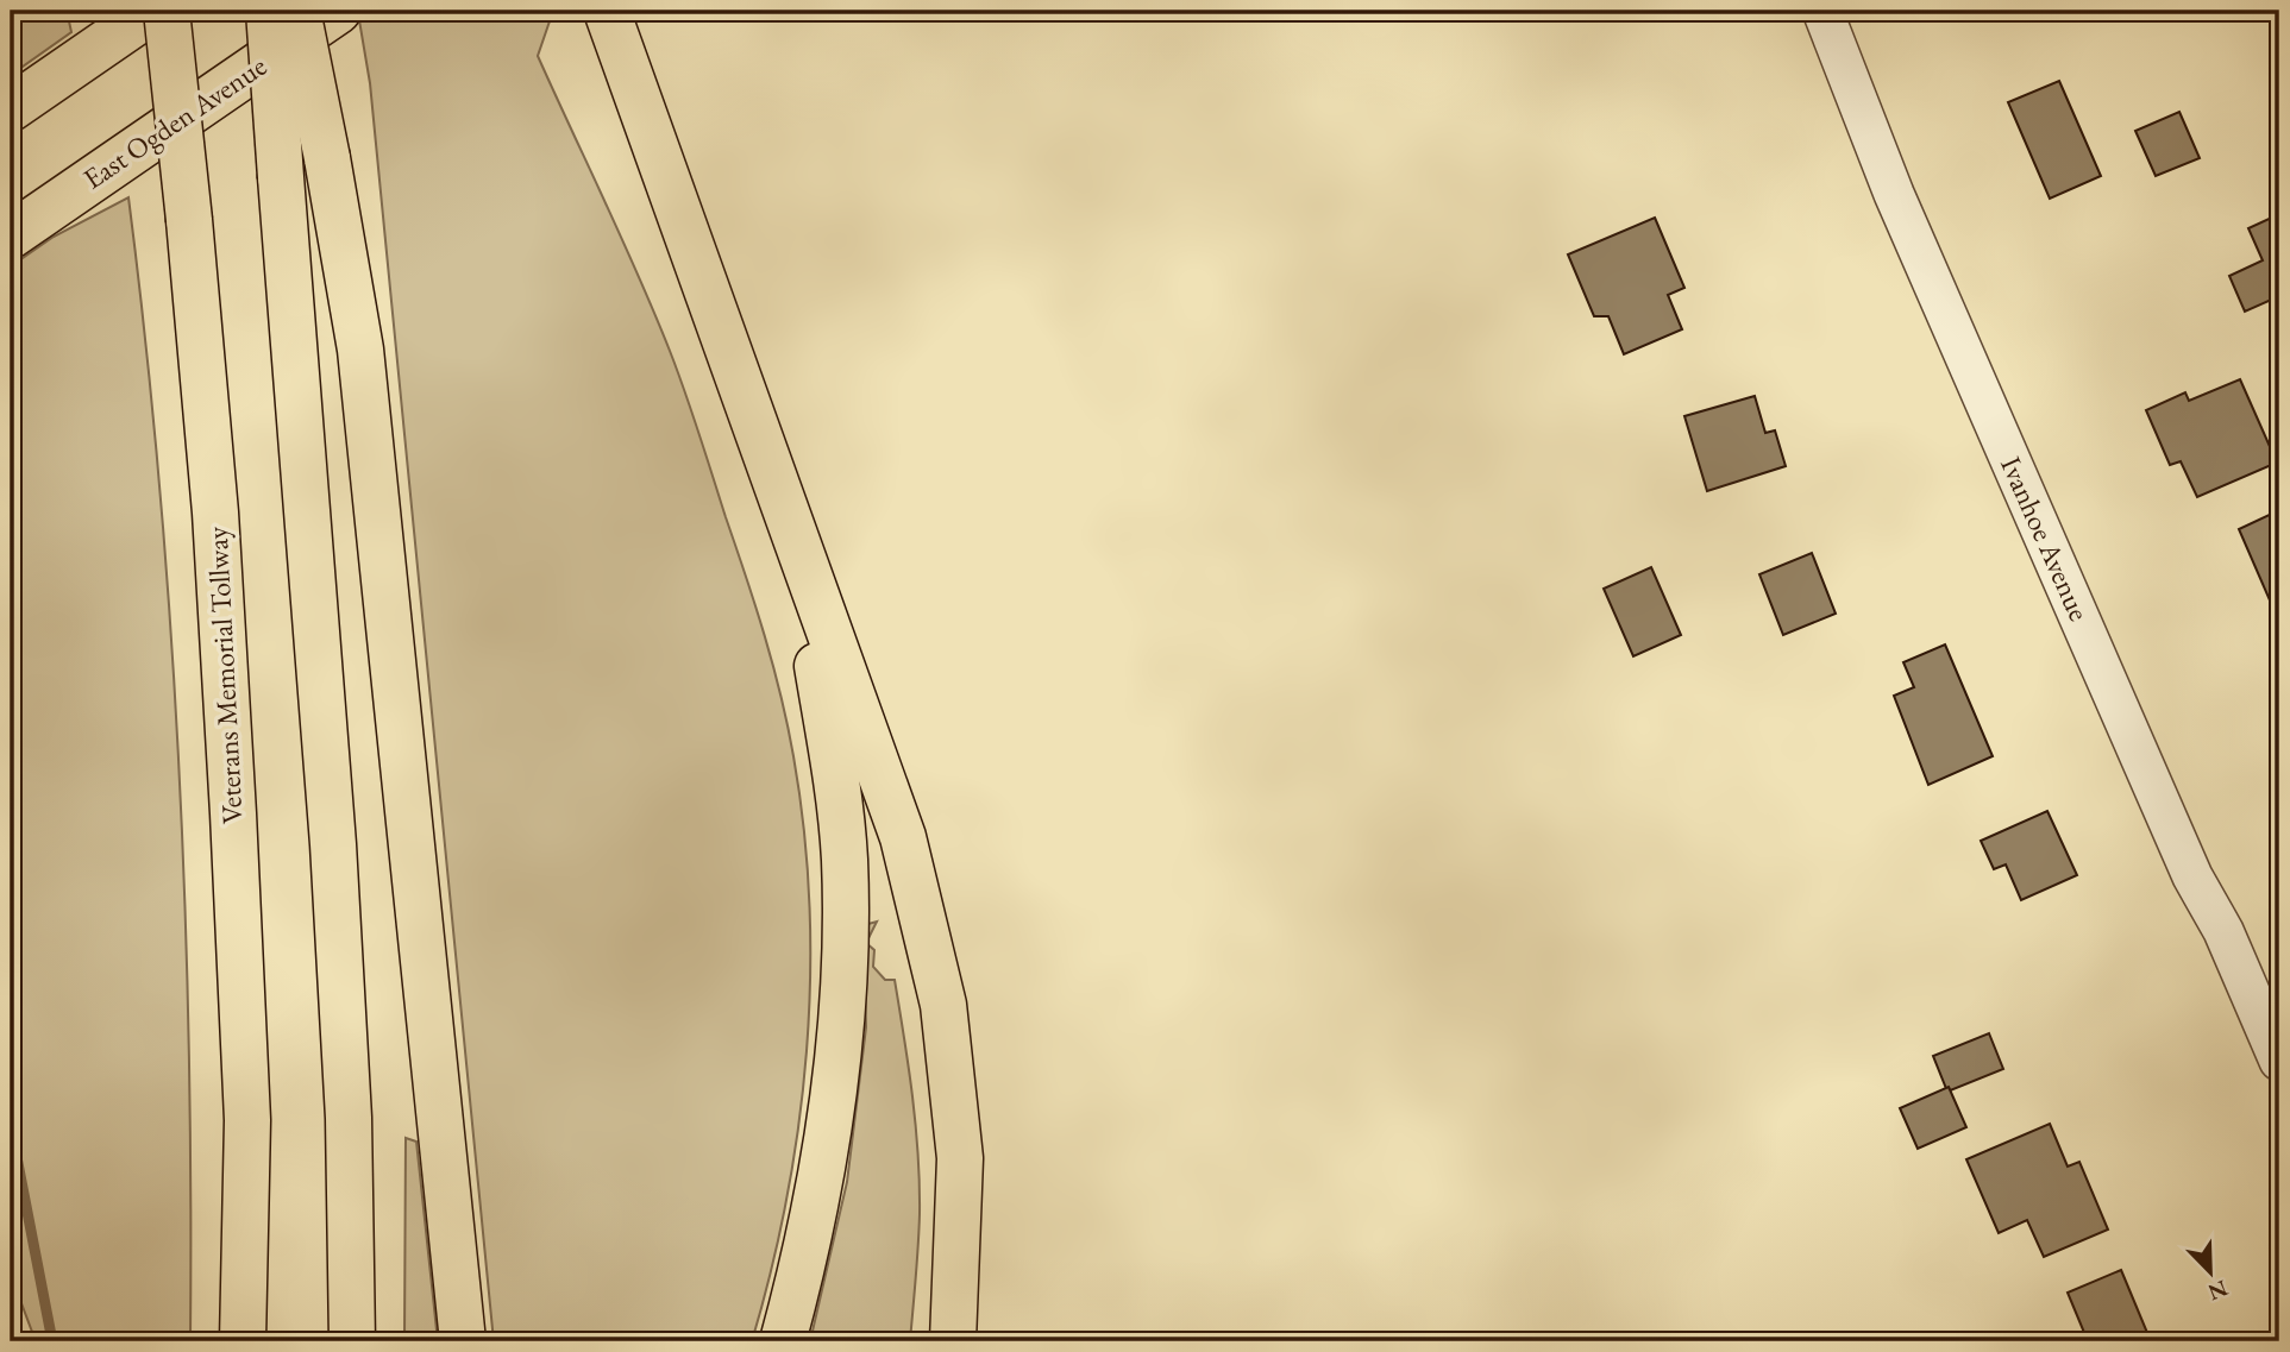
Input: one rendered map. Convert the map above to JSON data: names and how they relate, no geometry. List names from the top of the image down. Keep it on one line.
{"streets":{"main road":["East Ogden Avenue","Veterans Memorial Tollway"],"street":["Ivanhoe Avenue"]},"north":"bottom right"}
